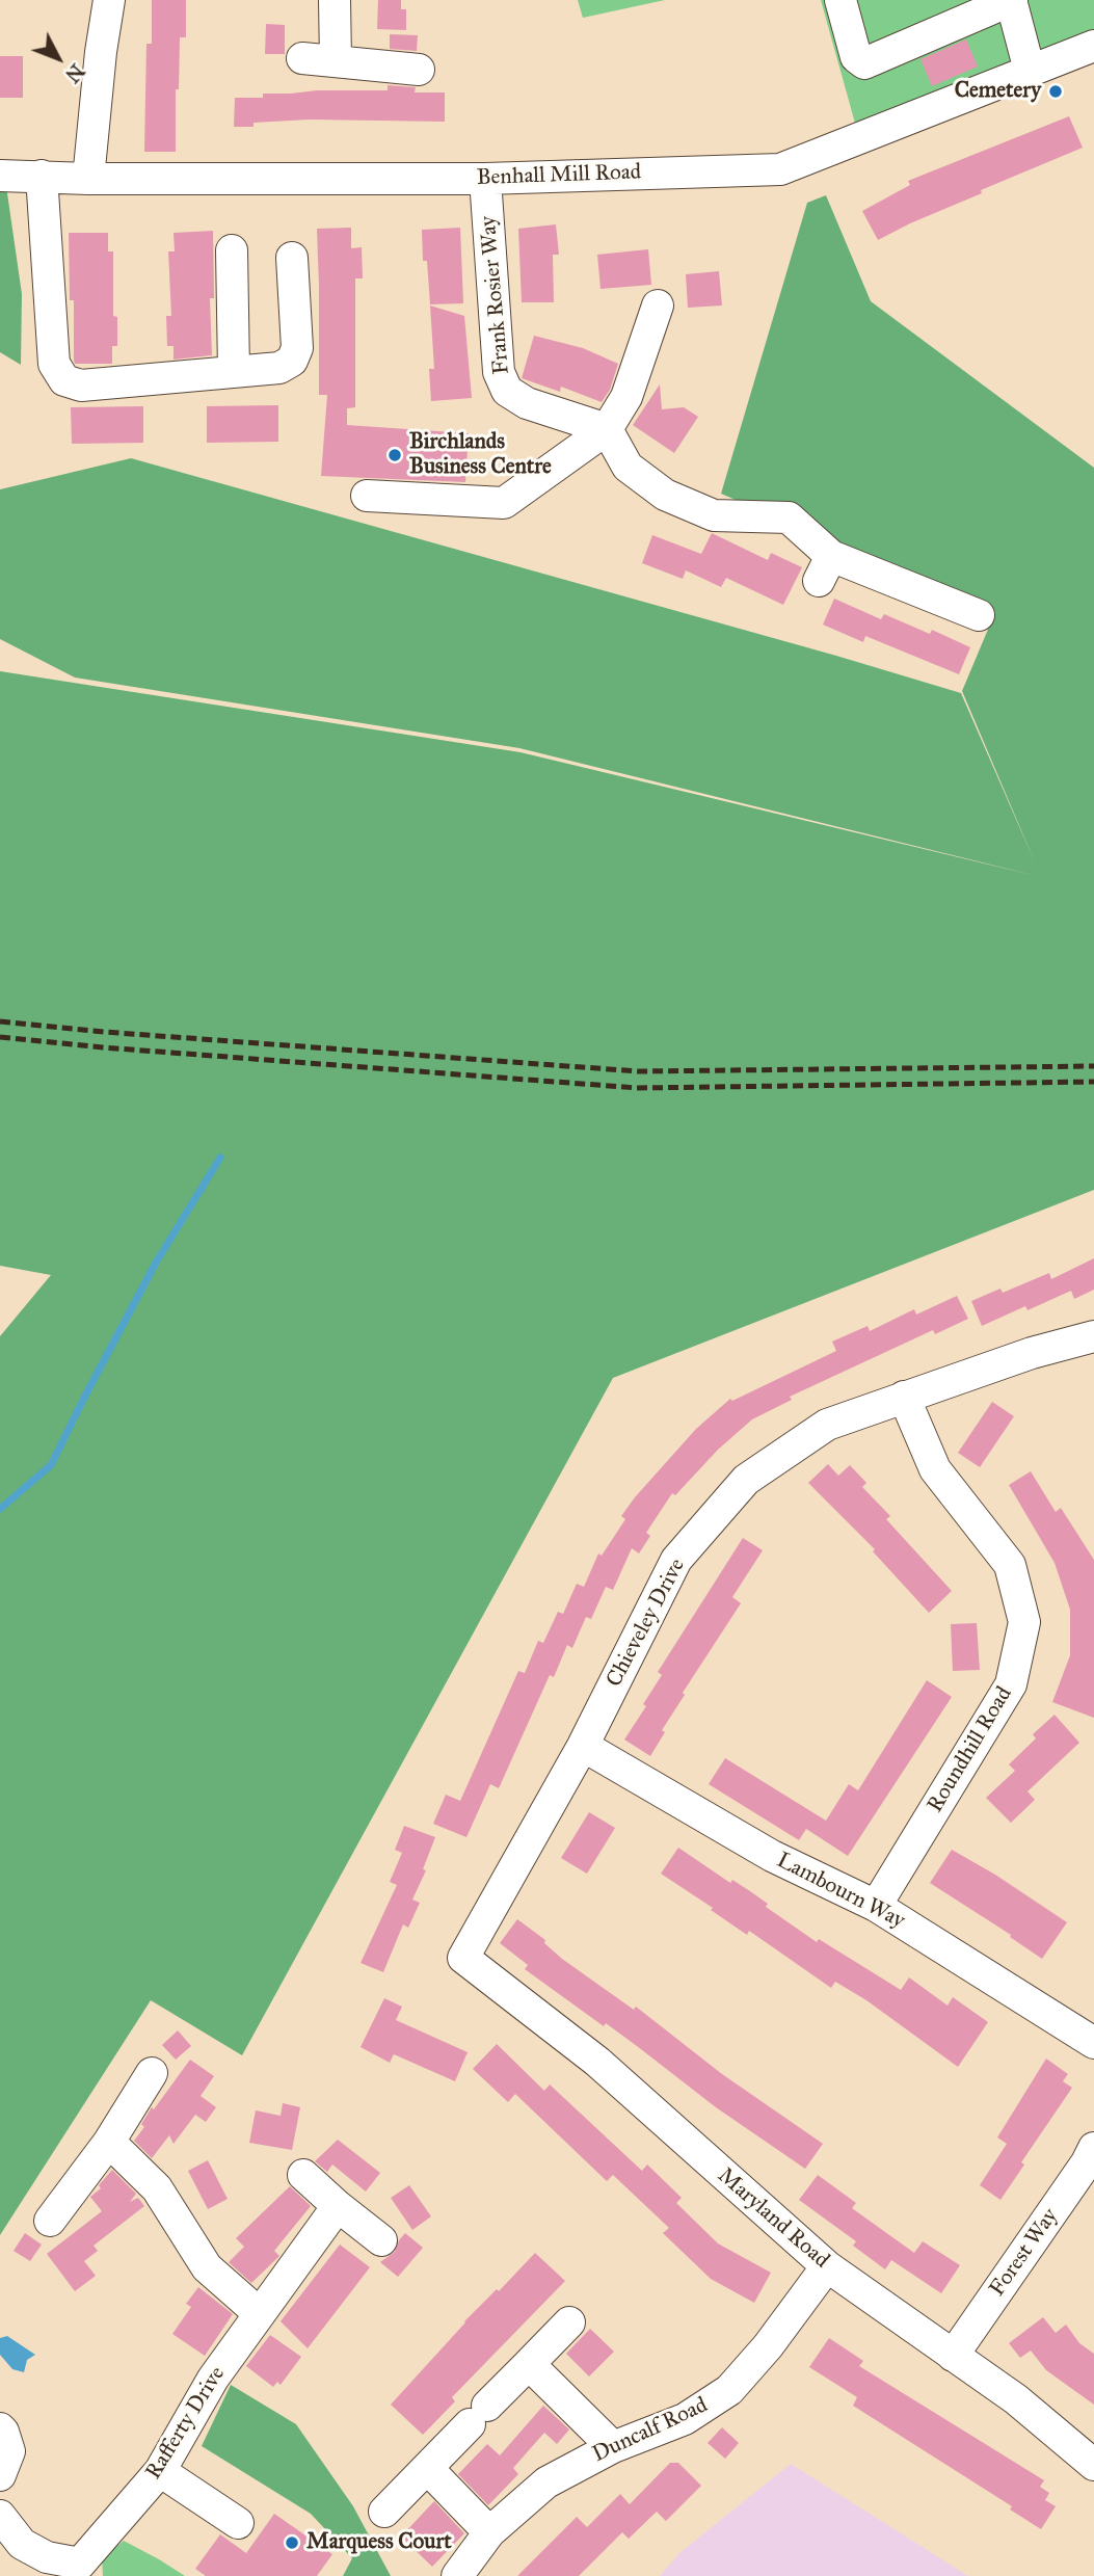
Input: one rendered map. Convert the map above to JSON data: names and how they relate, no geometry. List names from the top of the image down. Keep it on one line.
{"streets":{"street":["Benhall Mill Road","Frank Rosier Way","Chieveley Drive","Roundhill Road","Lambourn Way","Maryland Road","Forest Way","Rafferty Drive","Duncalf Road"]},"crossings":[["Benhall Mill Road","Frank Rosier Way"],["Chieveley Drive","Roundhill Road"],["Chieveley Drive","Lambourn Way"],["Chieveley Drive","Maryland Road"],["Roundhill Road","Lambourn Way"],["Maryland Road","Forest Way"],["Maryland Road","Duncalf Road"]],"places":["Cemetery","Birchlands Business Centre","Marquess Court"],"north":"bottom right"}
